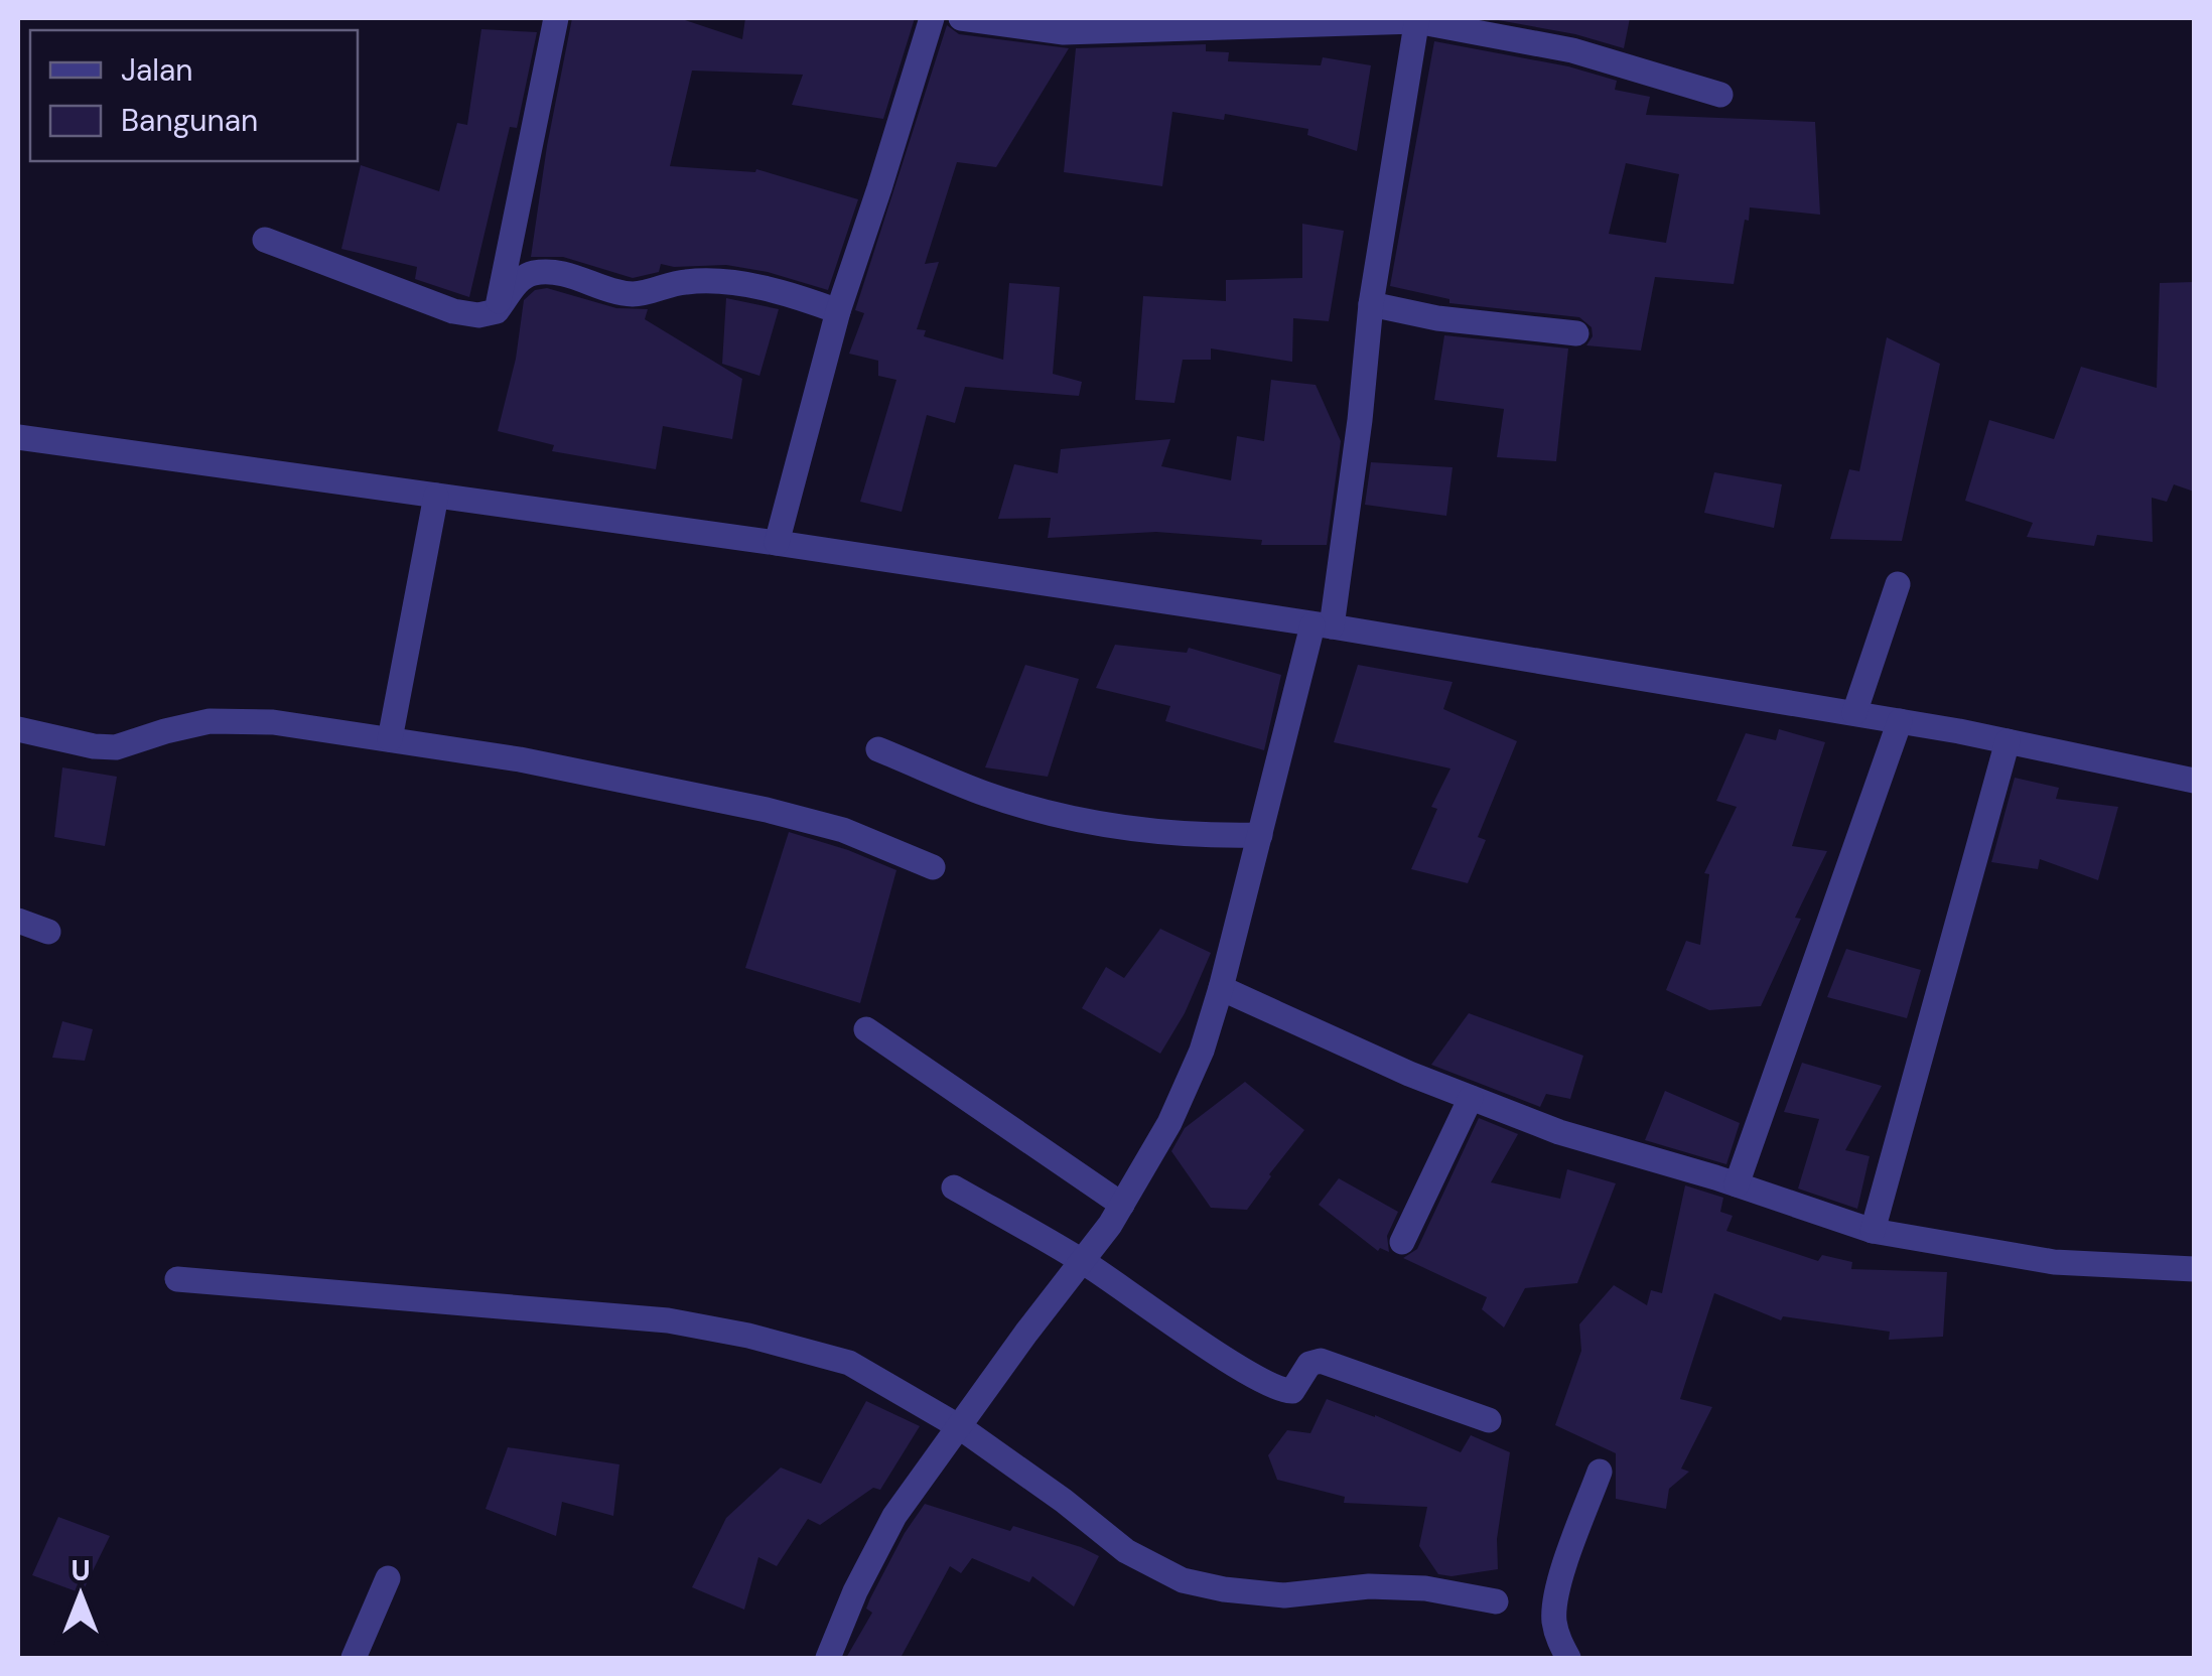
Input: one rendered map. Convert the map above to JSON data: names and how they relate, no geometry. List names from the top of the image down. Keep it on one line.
{"legend":["Jalan","Bangunan"],"north":"top"}
